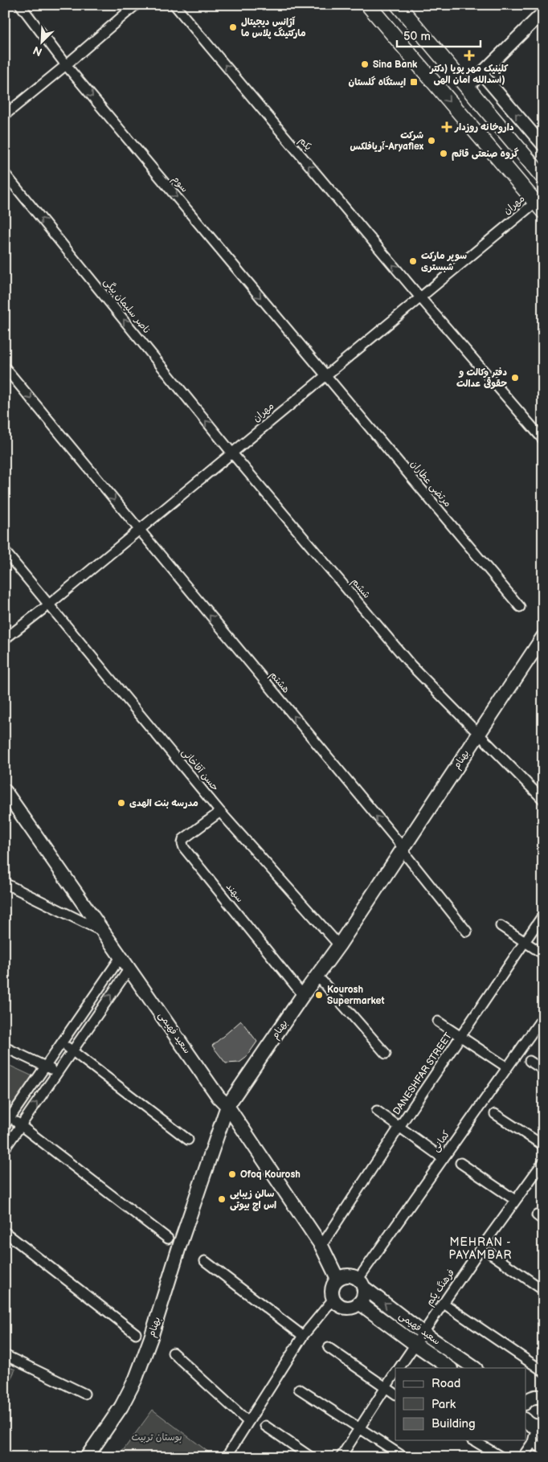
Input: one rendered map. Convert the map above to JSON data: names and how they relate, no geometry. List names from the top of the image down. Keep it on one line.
{"streets":{"main road":["بهنام","سعید فهیمی"],"street":["یکم","سوم","مهران","ناصر سلیمان بیگی","مرتضی عطاران","ششم","هشتم","حسن آقاخانی","سهند","DANESHFAR STREET","کمانی","فرهنگ یکم"]},"crossings":[["یکم","مهران"],["سوم","مهران"],["سوم","مرتضی عطاران"],["مهران","ناصر سلیمان بیگی"],["مهران","مرتضی عطاران"],["مهران","ششم"],["مهران","هشتم"],["مهران","حسن آقاخانی"],["ناصر سلیمان بیگی","ششم"],["ششم","بهنام"],["هشتم","بهنام"],["بهنام","حسن آقاخانی"],["بهنام","سهند"],["بهنام","سعید فهیمی"],["حسن آقاخانی","سهند"],["سعید فهیمی","DANESHFAR STREET"],["سعید فهیمی","کمانی"],["سعید فهیمی","فرهنگ یکم"]],"one_way":["یکم","سوم","ناصر سلیمان بیگی"],"districts":["MEHRAN - PAYAMBAR"],"parks":["بوستان تربیت"],"places":{"other":["آژانس دیجیتال مارکتینگ پلاس ما","Sina Bank","شرکت آریافلکس-Aryaflex","گروه صنعتی قائم","سوپر مارکت شبستری","دفتر وکالت و حقوقی عدالت","مدرسه بنت الهدی","Kourosh Supermarket","Ofoq Kourosh","سالن زیبایی اس اچ بیوتی"],"health":["کلینیک مهر پویا (دکتر اسدالله امان الهی)","داروخانه روزدار"],"transit":["ایستگاه گلستان"]},"legend":["Road","Park","Building"],"scale_bar":"50 m","north":"bottom left"}
